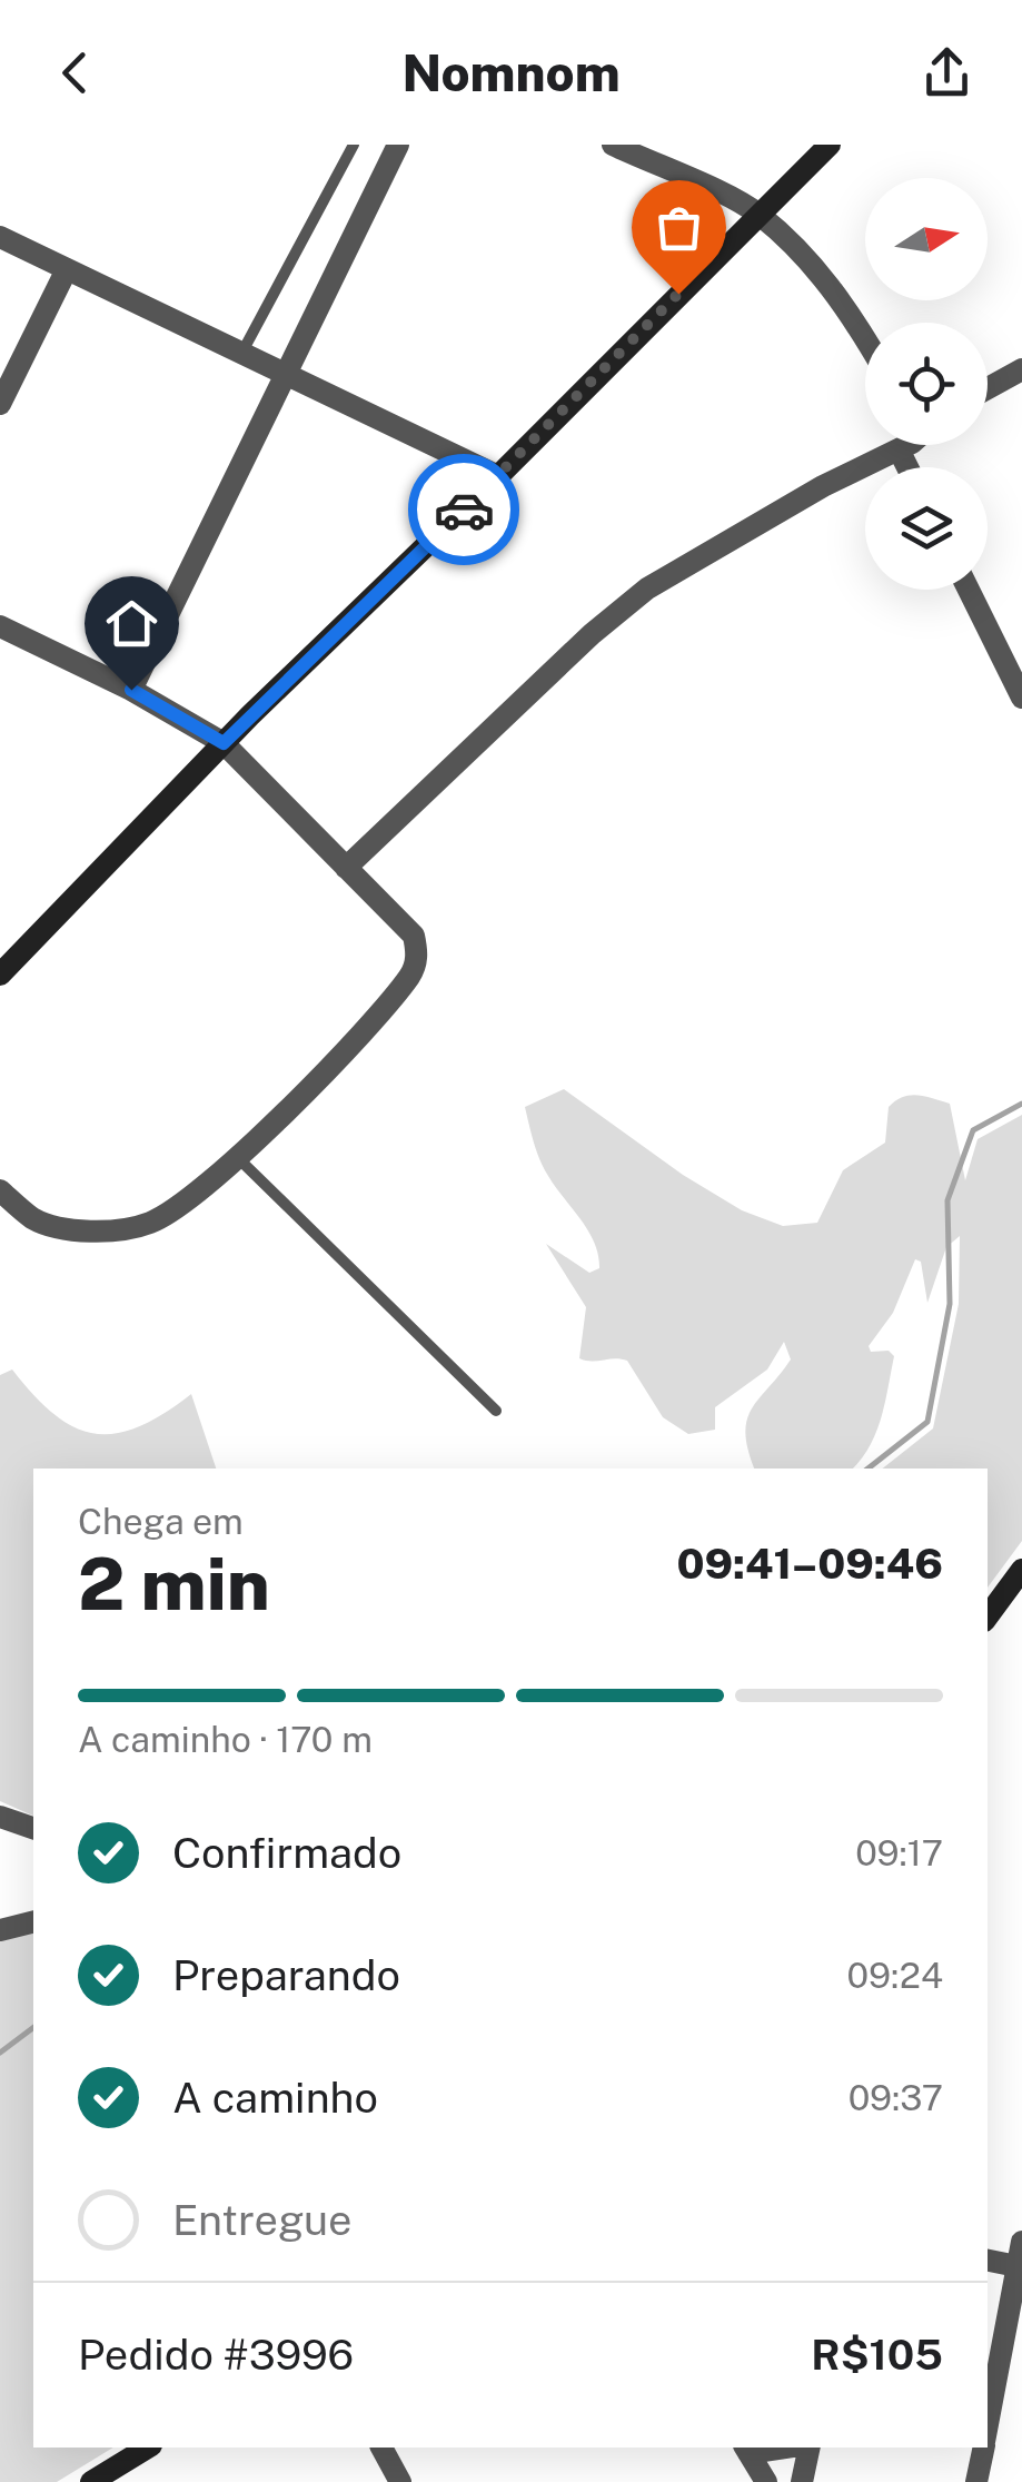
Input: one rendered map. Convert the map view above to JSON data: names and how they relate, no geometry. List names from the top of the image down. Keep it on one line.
{"north":"right","page":{"header":"Nomnom","heading":["2 min","Chega em","09:41–09:46"],"panel":["Pedido #3996","R$105"],"bar":"A caminho · 170 m","list":[["Confirmado","09:17"],["Preparando","09:24"],["A caminho","09:37"],"Entregue"]}}
